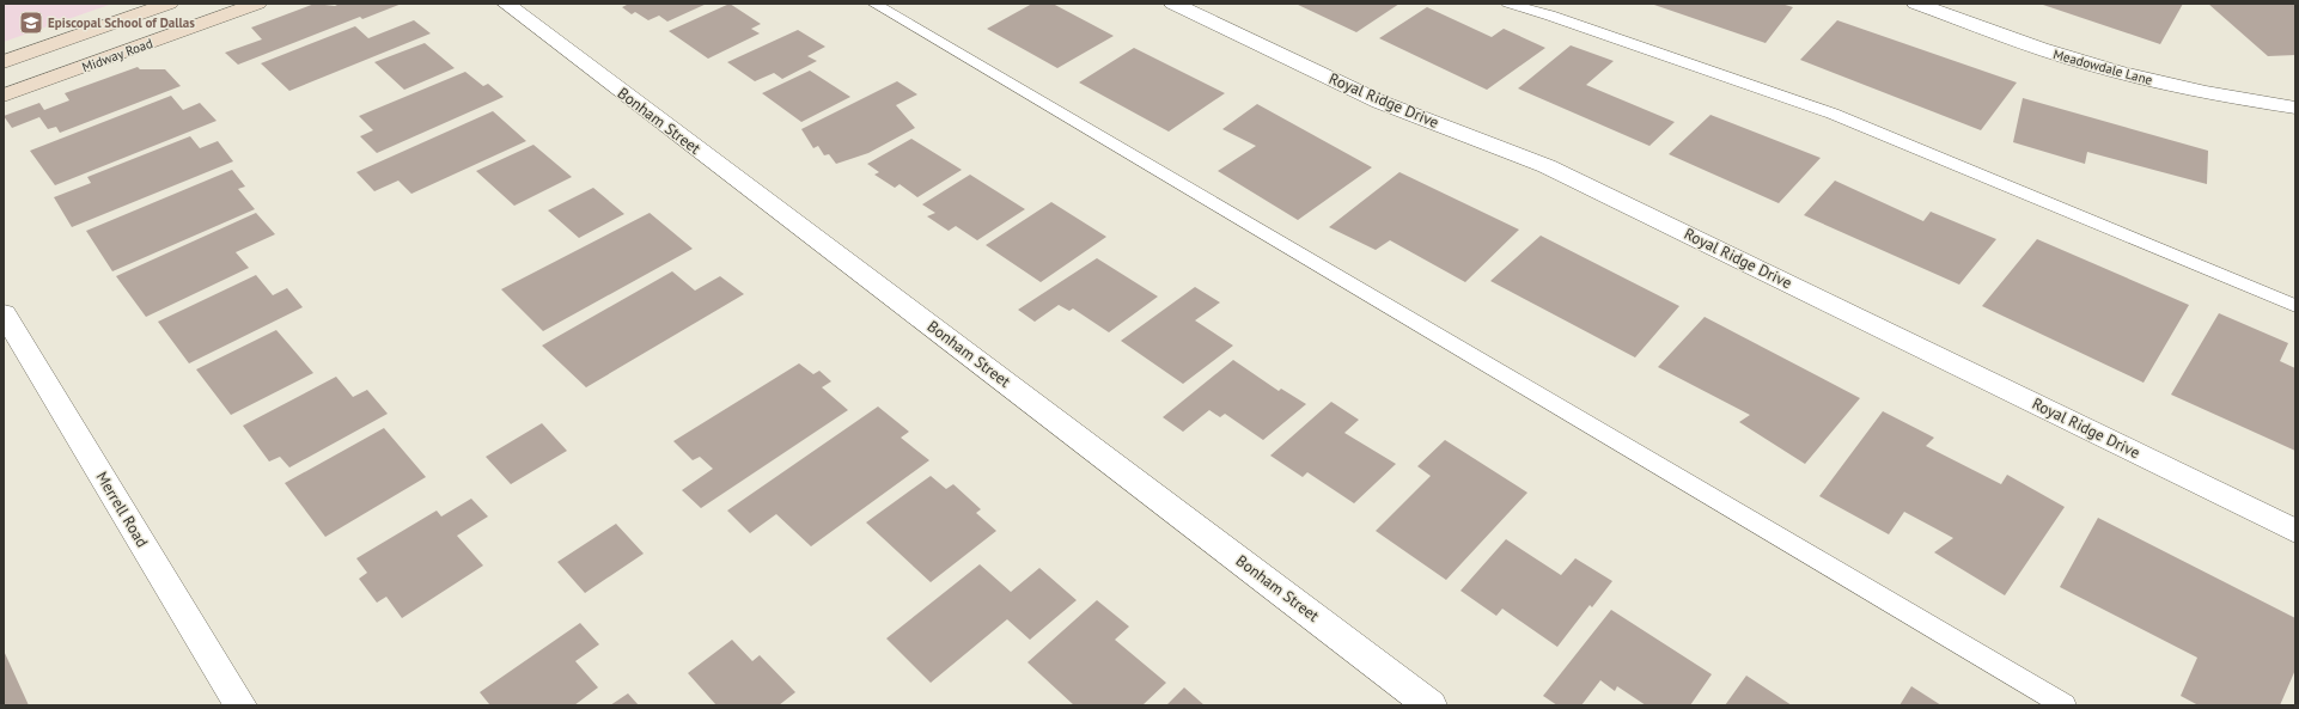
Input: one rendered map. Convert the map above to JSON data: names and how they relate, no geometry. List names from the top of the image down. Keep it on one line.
{"streets":{"main road":["Midway Road"],"street":["Meadowdale Lane","Royal Ridge Drive","Bonham Street","Merrell Road"]},"places":{"school or university":["Episcopal School of Dallas"]}}
